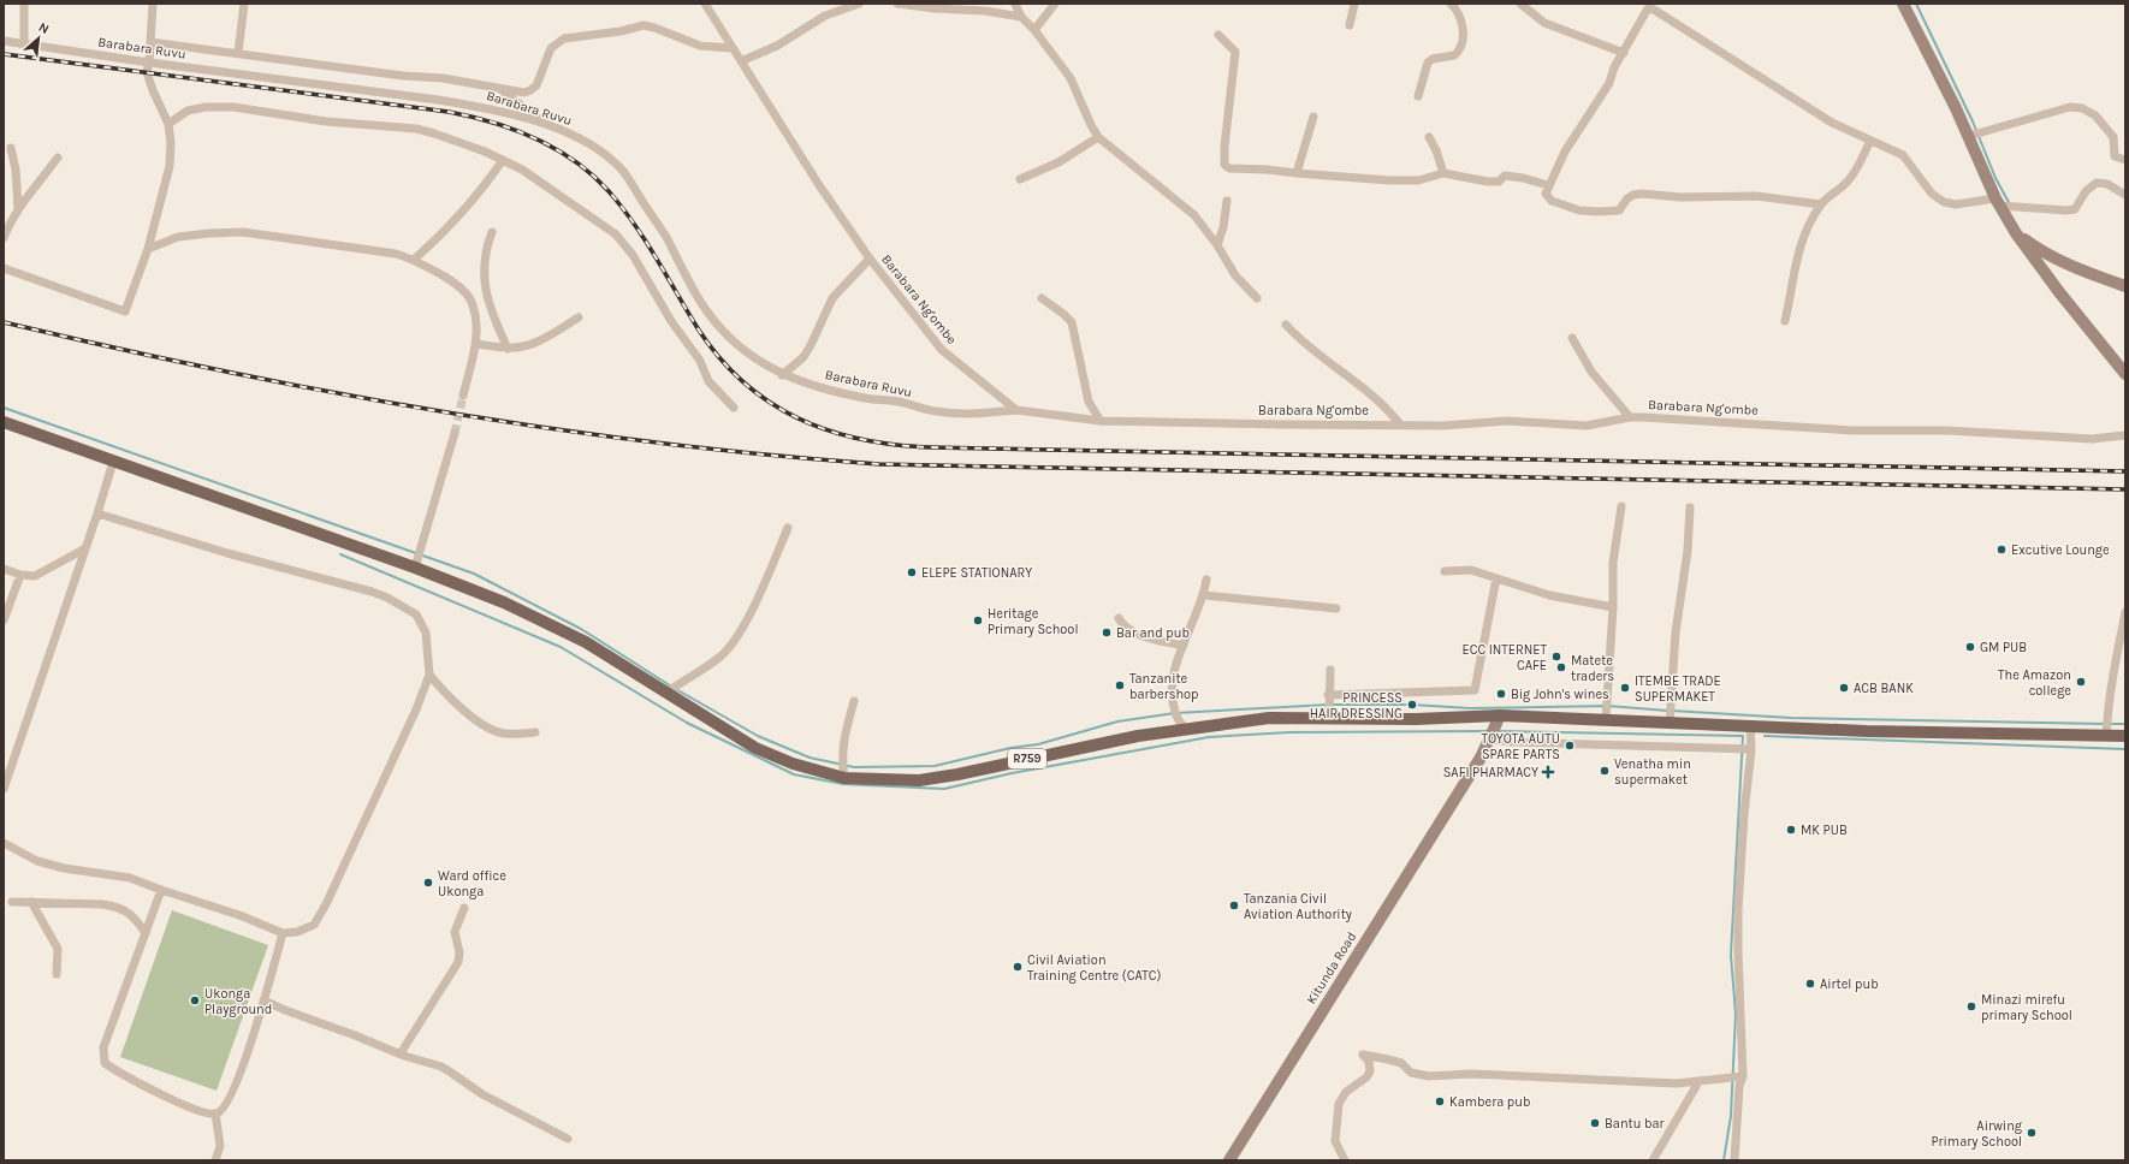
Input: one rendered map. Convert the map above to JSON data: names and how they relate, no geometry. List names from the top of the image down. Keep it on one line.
{"streets":{"main road":["R759"],"street":["Barabara Ruvu","Barabara Ng'ombe","Kitunda Road"]},"crossings":[["Barabara Ruvu","Barabara Ng'ombe"],["R759","Kitunda Road"]],"places":{"other":["Excutive Lounge","ELEPE STATIONARY","Heritage Primary School","Bar and pub","GM PUB","ECC INTERNET CAFE","Matete traders","The Amazon college","Tanzanite barbershop","ITEMBE TRADE SUPERMAKET","ACB BANK","Big John's wines","PRINCESS HAIR DRESSING","TOYOTA AUTU SPARE PARTS","Venatha min supermaket","MK PUB","Ward office Ukonga","Tanzania Civil Aviation Authority","Civil Aviation Training Centre (CATC)","Airtel pub","Ukonga Playground","Minazi mirefu primary School","Kambera pub","Bantu bar","Airwing Primary School"],"health":["SAFI PHARMACY"]},"north":"top right"}
